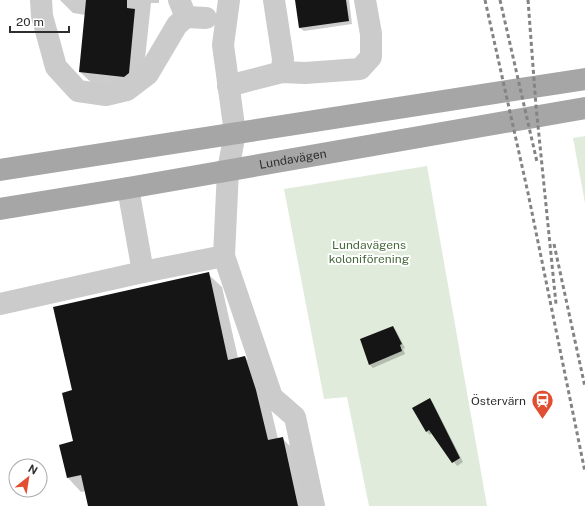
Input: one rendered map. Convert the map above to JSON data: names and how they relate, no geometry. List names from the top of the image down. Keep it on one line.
{"streets":{"main road":["Lundavägen"]},"parks":["Lundavägens koloniförening"],"places":{"station":["Östervärn"]},"scale_bar":"20 m","north":"top right"}
